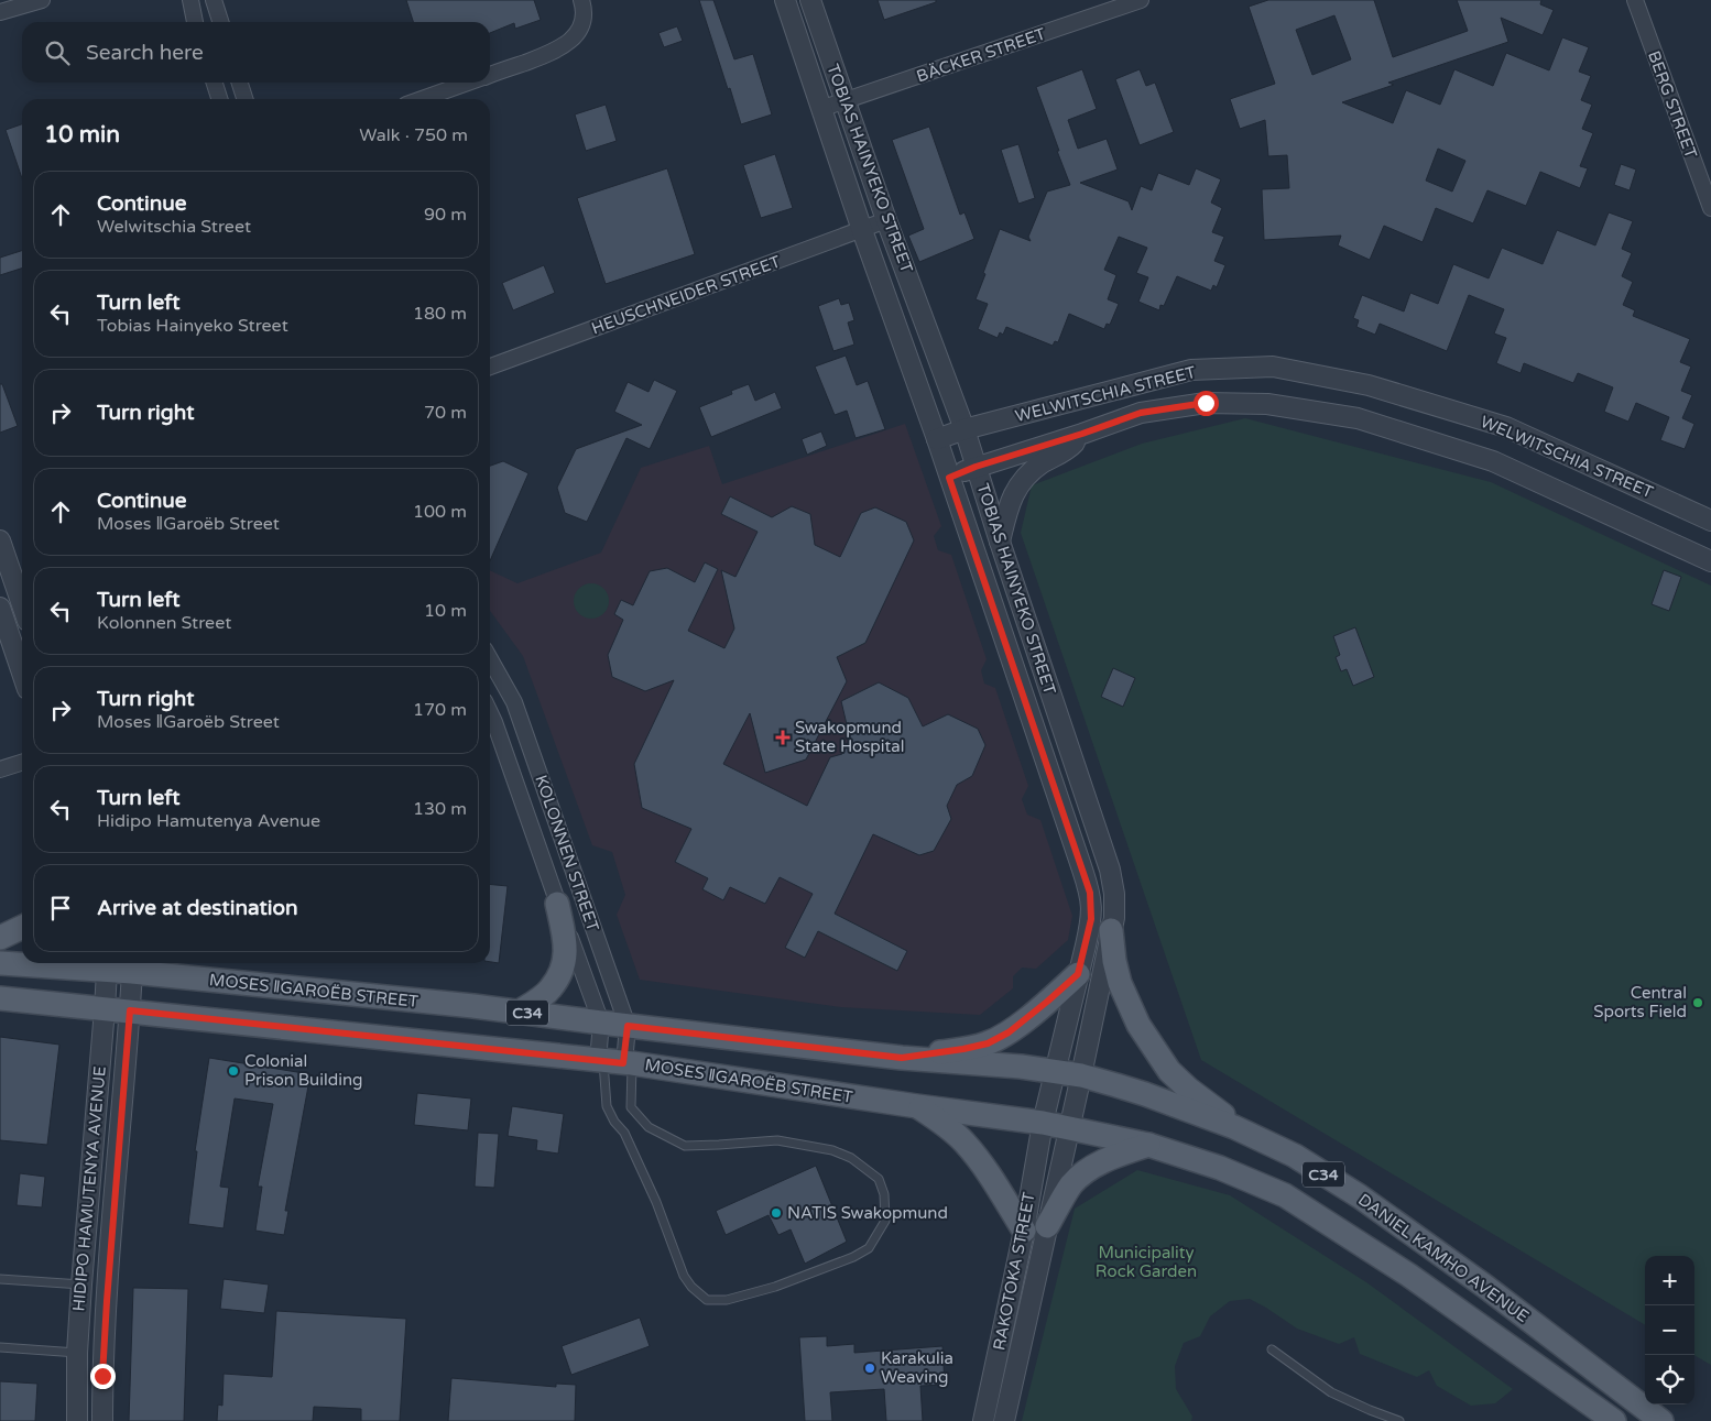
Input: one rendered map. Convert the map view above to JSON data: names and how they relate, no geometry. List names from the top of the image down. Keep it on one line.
{"streets":{"main road":["MOSES ǁGAROËB STREET","C34","DANIEL KAMHO AVENUE"],"street":["BÄCKER STREET","BERG STREET","TOBIAS HAINYEKO STREET","HEUSCHNEIDER STREET","WELWITSCHIA STREET","KOLONNEN STREET","HIDIPO HAMUTENYA AVENUE","RAKOTOKA STREET"]},"crossings":[["BÄCKER STREET","TOBIAS HAINYEKO STREET"],["TOBIAS HAINYEKO STREET","HEUSCHNEIDER STREET"],["TOBIAS HAINYEKO STREET","WELWITSCHIA STREET"],["TOBIAS HAINYEKO STREET","MOSES ǁGAROËB STREET"],["TOBIAS HAINYEKO STREET","DANIEL KAMHO AVENUE"],["TOBIAS HAINYEKO STREET","RAKOTOKA STREET"],["KOLONNEN STREET","MOSES ǁGAROËB STREET"],["MOSES ǁGAROËB STREET","HIDIPO HAMUTENYA AVENUE"],["MOSES ǁGAROËB STREET","DANIEL KAMHO AVENUE"],["MOSES ǁGAROËB STREET","RAKOTOKA STREET"],["DANIEL KAMHO AVENUE","RAKOTOKA STREET"]],"parks":["Municipality Rock Garden"],"places":{"health":["Swakopmund State Hospital"],"other":["Central Sports Field","Colonial Prison Building","NATIS Swakopmund","Karakulia Weaving"]},"page":{"search":"Search here","heading":["10 min","Walk · 750 m"],"list":[["Continue","Welwitschia Street","90 m"],["Turn left","Tobias Hainyeko Street","180 m"],["Turn right","70 m"],["Continue","Moses ǁGaroëb Street","100 m"],["Turn left","Kolonnen Street","10 m"],["Turn right","Moses ǁGaroëb Street","170 m"],["Turn left","Hidipo Hamutenya Avenue","130 m"],"Arrive at destination"],"map_buttons":["+","−"]}}
